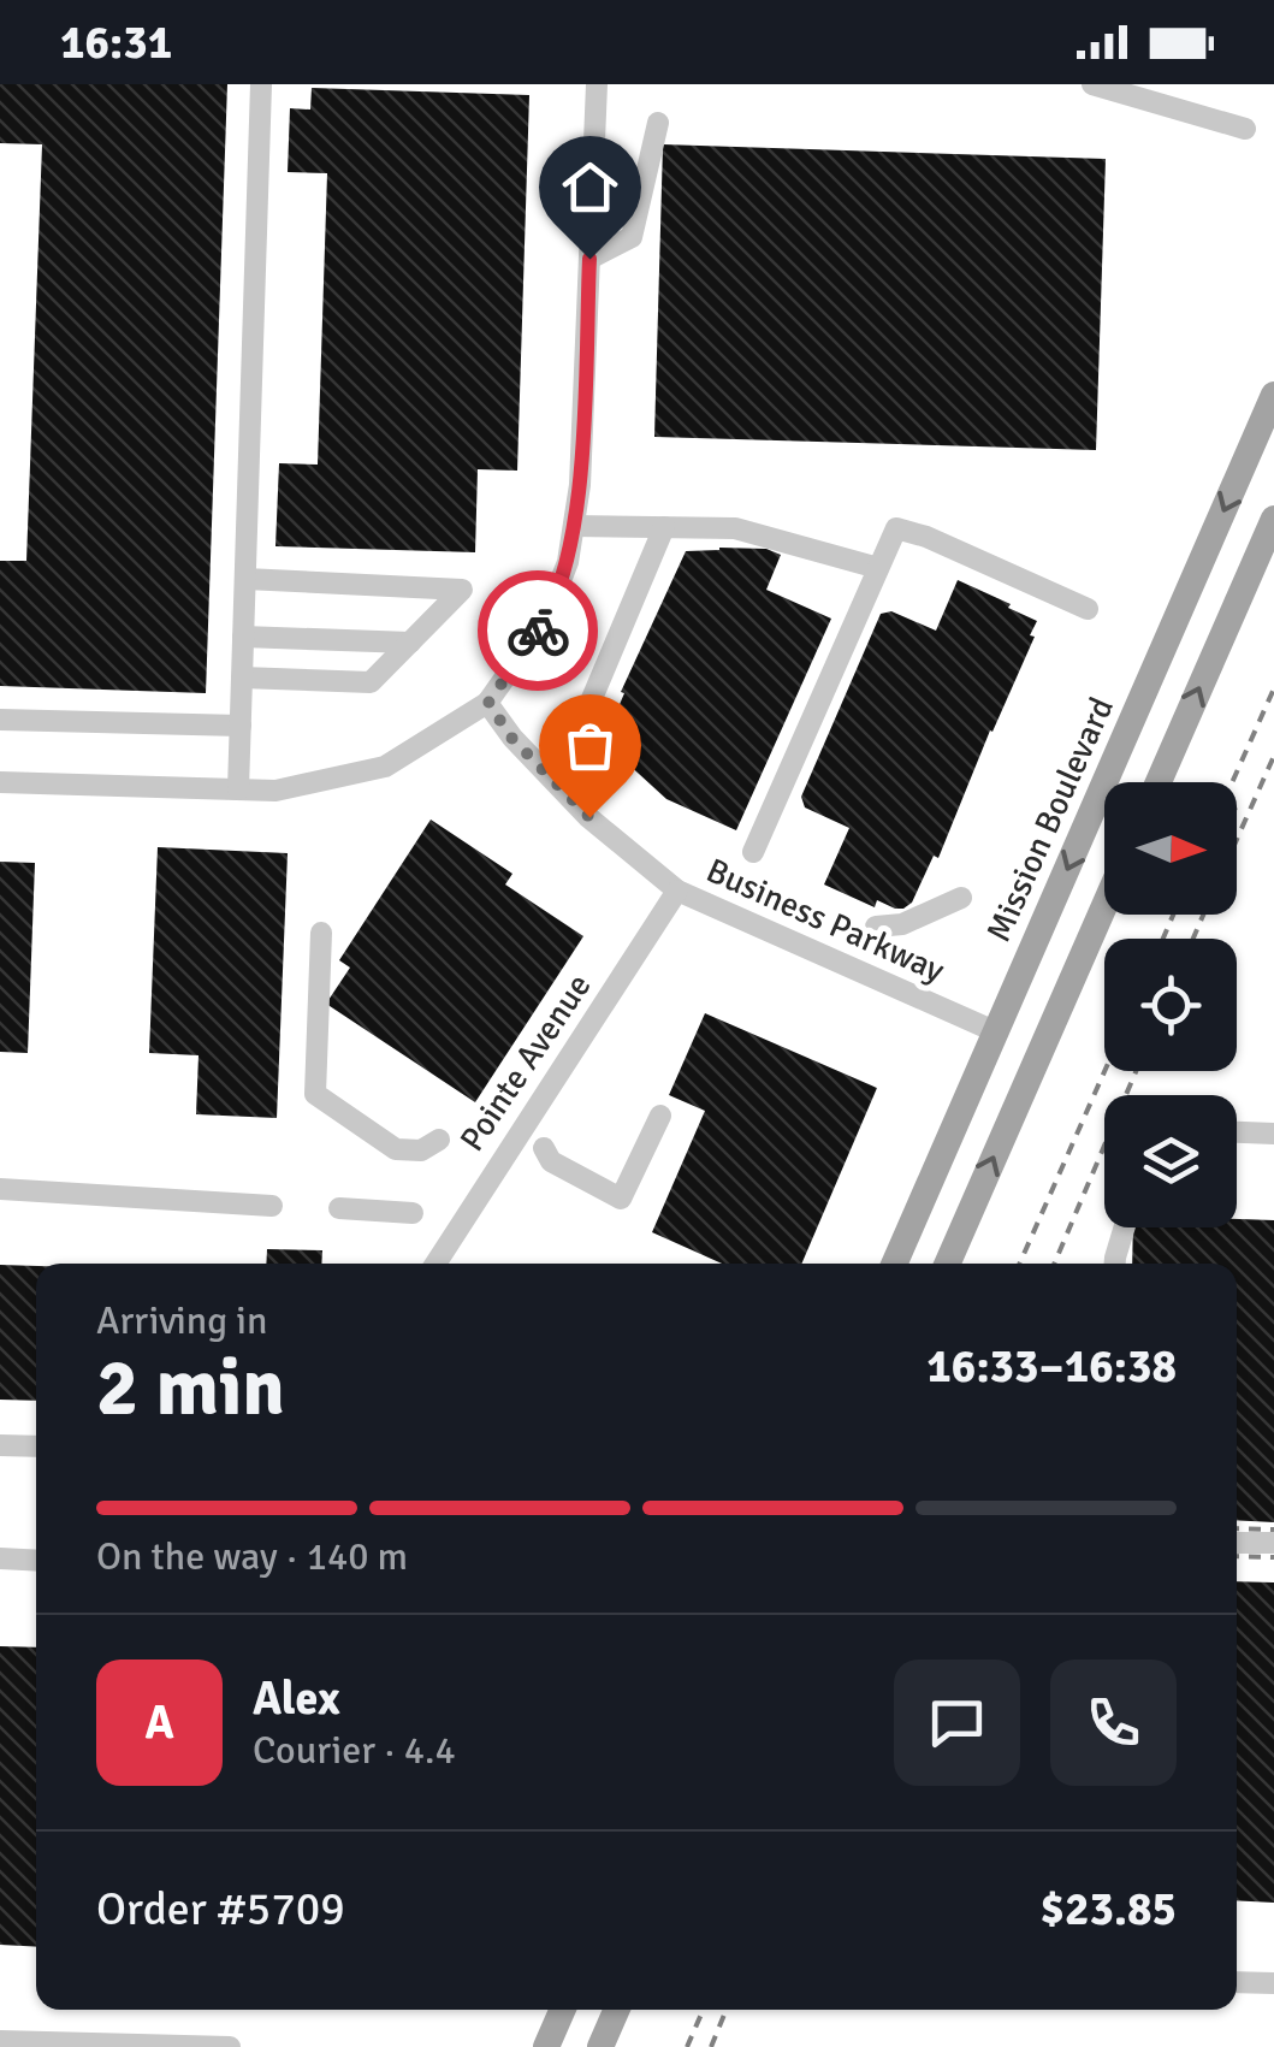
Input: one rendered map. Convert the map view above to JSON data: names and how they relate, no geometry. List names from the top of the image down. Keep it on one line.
{"streets":{"main road":["Mission Boulevard"],"street":["Business Parkway","Pointe Avenue"]},"crossings":[["Mission Boulevard","Business Parkway"],["Business Parkway","Pointe Avenue"]],"north":"right","page":{"status":"16:31","heading":["2 min","Arriving in","16:33–16:38"],"panel":["Alex","Courier · 4.4","Order #5709","$23.85"],"bar":"On the way · 140 m","round":"A"}}
